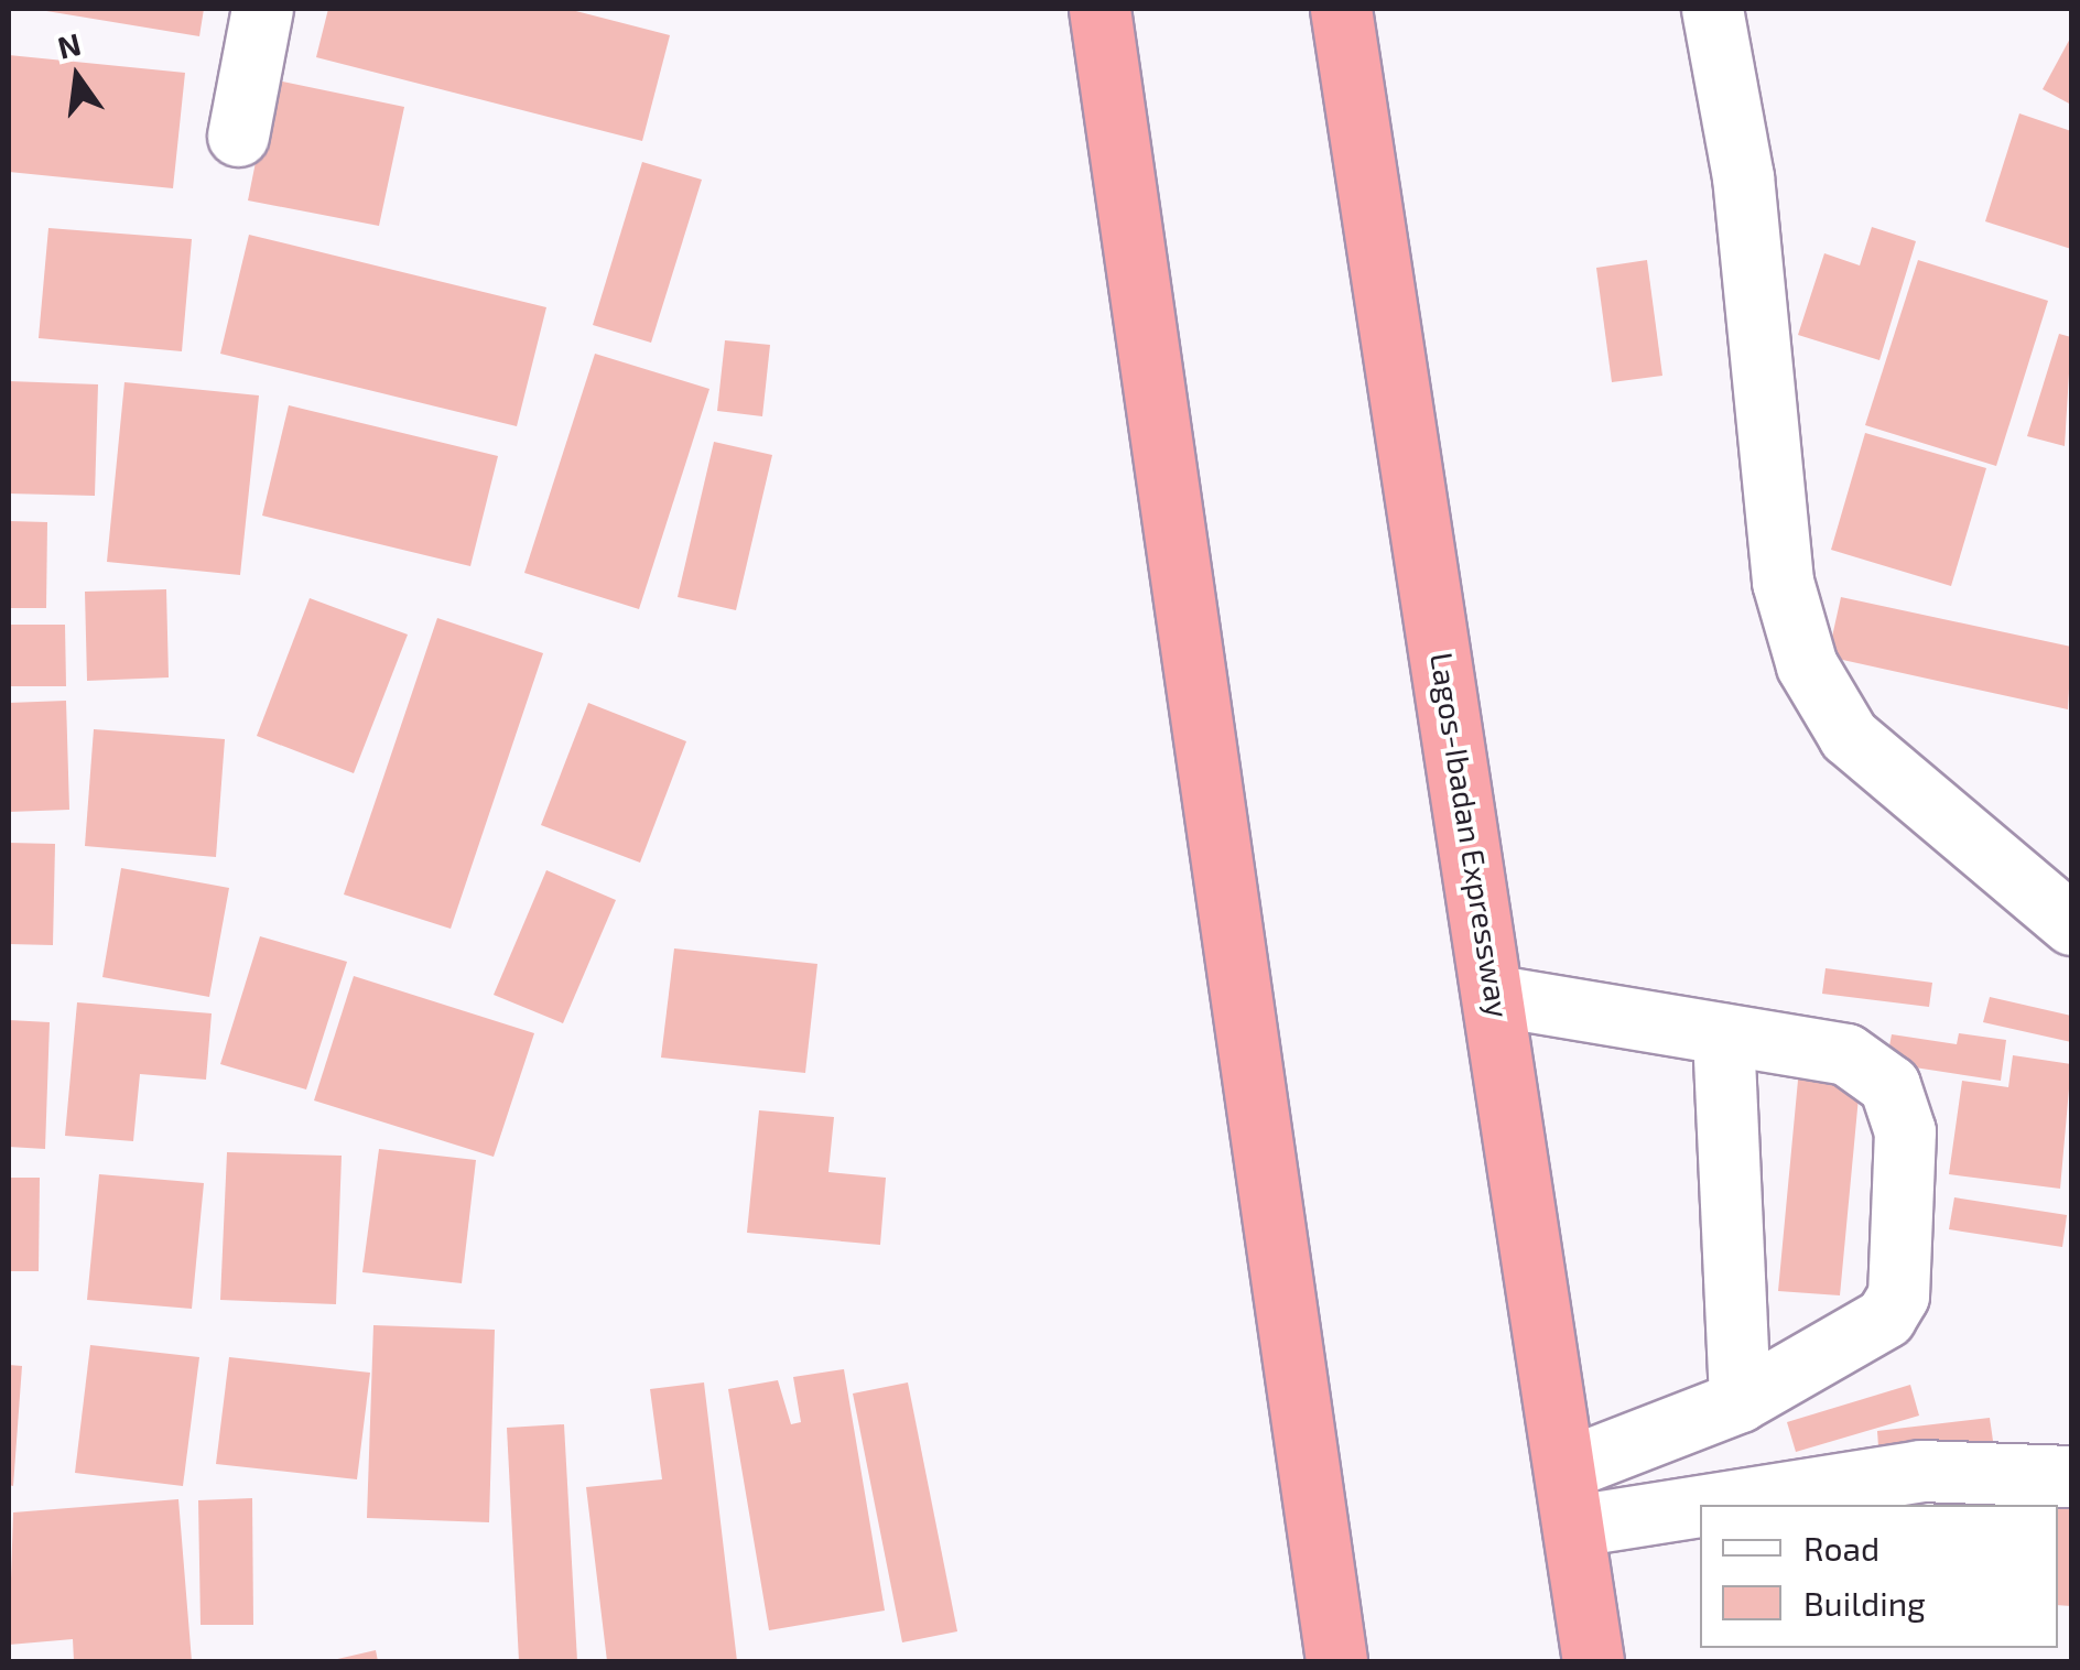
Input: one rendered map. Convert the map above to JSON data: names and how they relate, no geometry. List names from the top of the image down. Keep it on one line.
{"streets":{"highway":["Lagos-Ibadan Expressway"]},"legend":["Road","Building"],"north":"top"}
